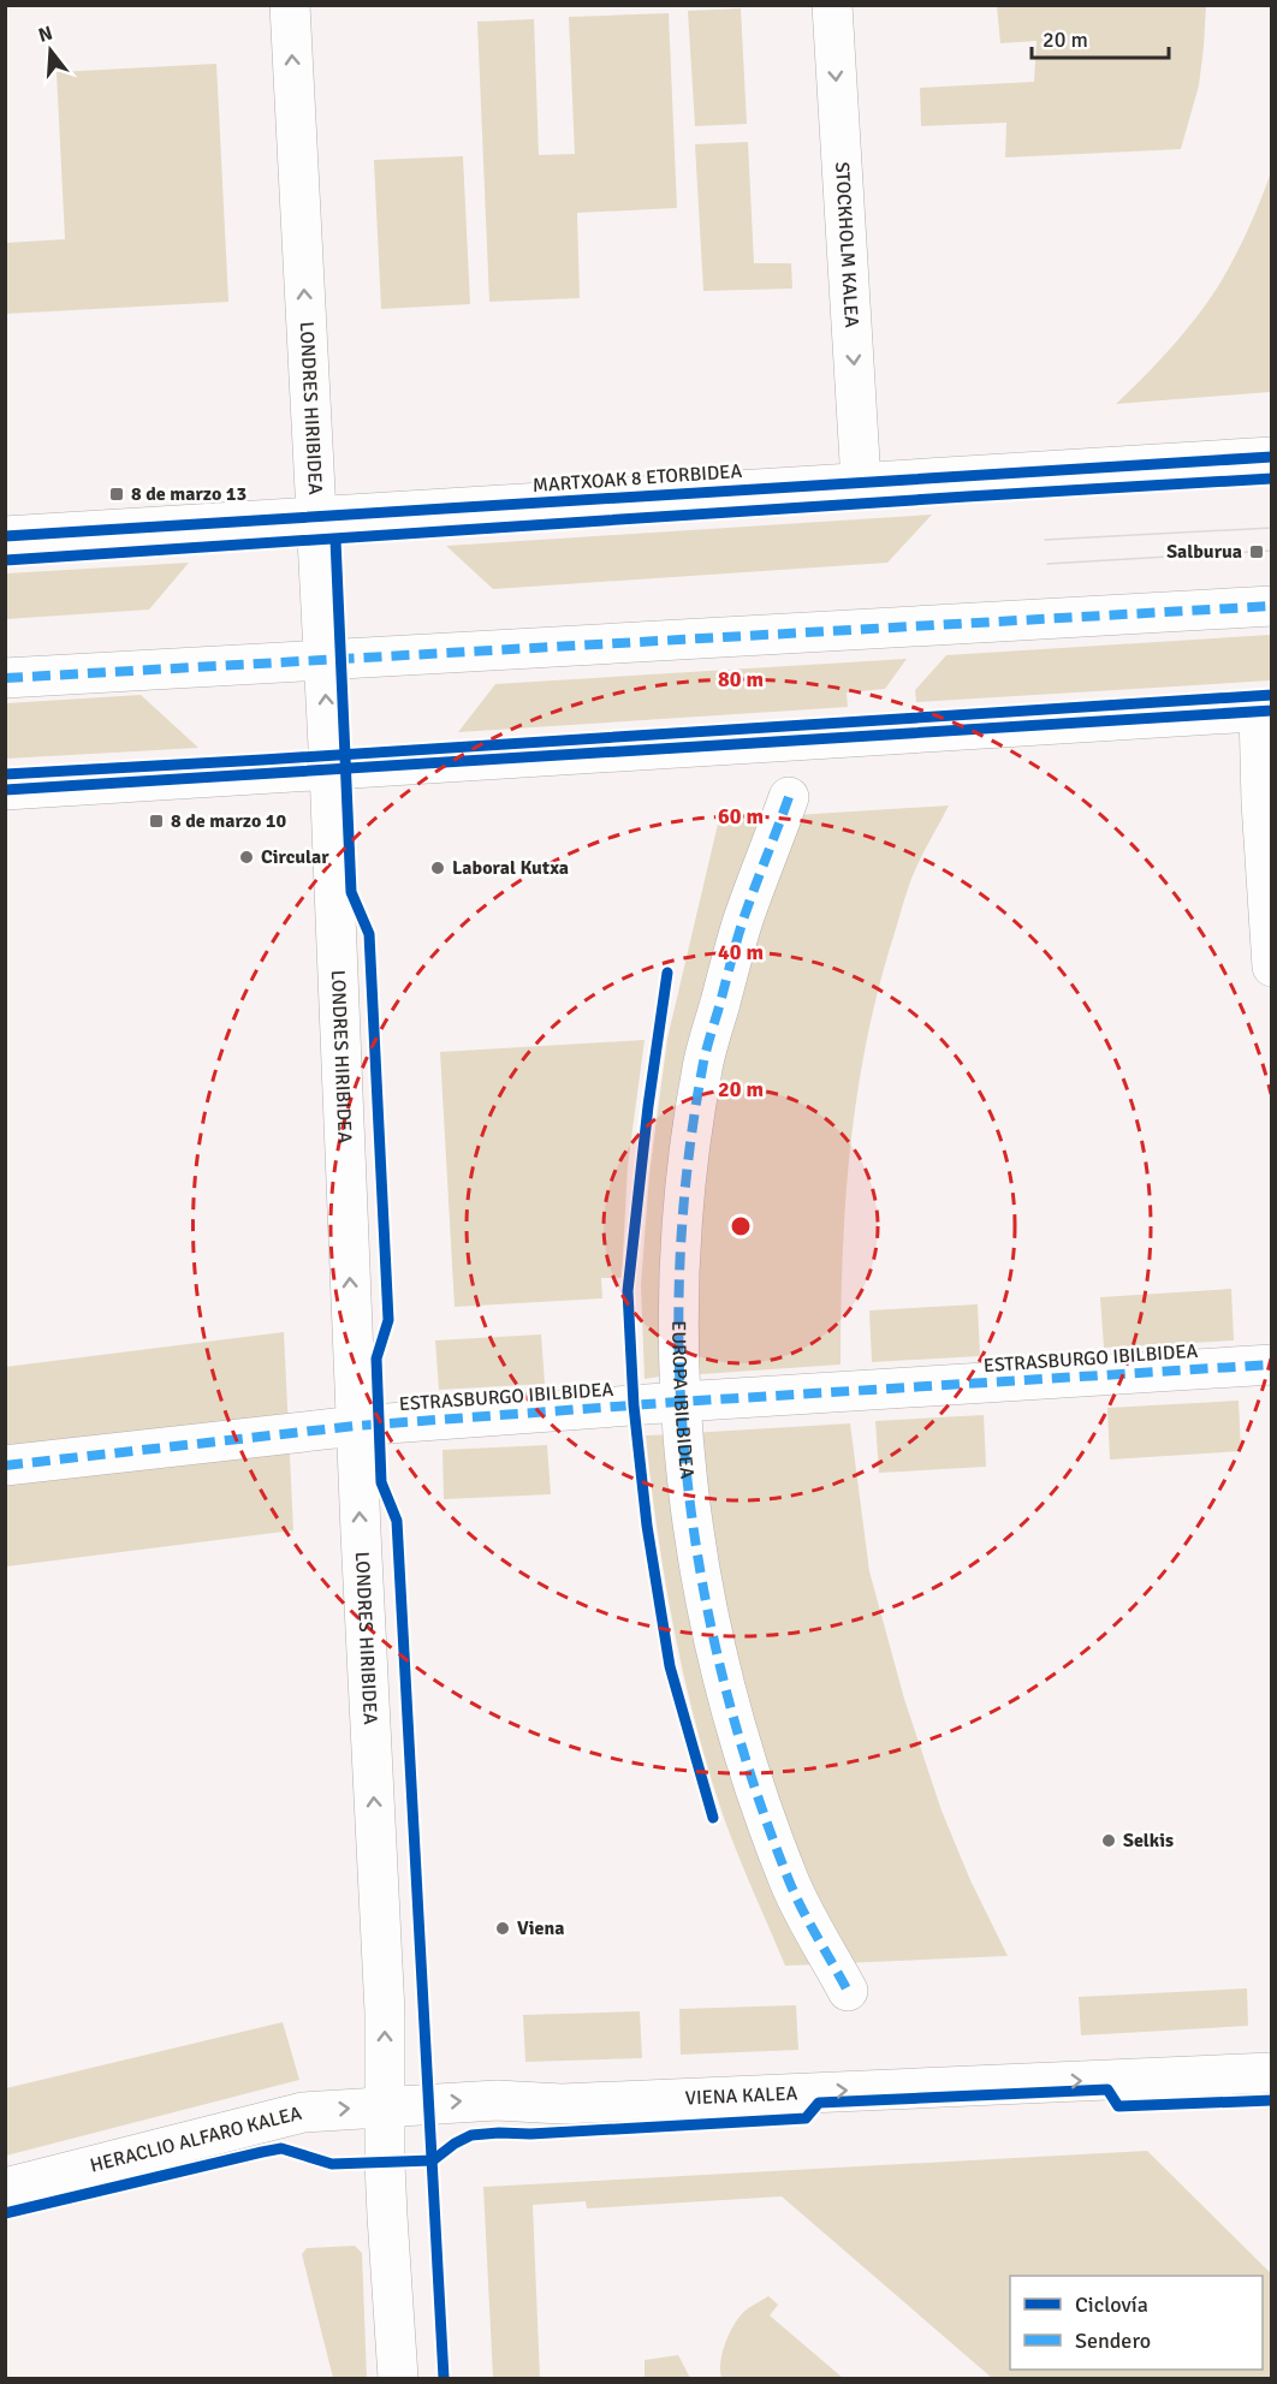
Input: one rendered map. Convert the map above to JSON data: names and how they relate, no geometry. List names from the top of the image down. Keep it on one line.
{"streets":{"street":["STOCKHOLM KALEA","LONDRES HIRIBIDEA","MARTXOAK 8 ETORBIDEA","ESTRASBURGO IBILBIDEA","EUROPA IBILBIDEA","VIENA KALEA","HERACLIO ALFARO KALEA"]},"crossings":[["STOCKHOLM KALEA","MARTXOAK 8 ETORBIDEA"],["LONDRES HIRIBIDEA","MARTXOAK 8 ETORBIDEA"],["LONDRES HIRIBIDEA","ESTRASBURGO IBILBIDEA"],["LONDRES HIRIBIDEA","VIENA KALEA"],["LONDRES HIRIBIDEA","HERACLIO ALFARO KALEA"],["ESTRASBURGO IBILBIDEA","EUROPA IBILBIDEA"],["VIENA KALEA","HERACLIO ALFARO KALEA"]],"one_way":["STOCKHOLM KALEA","LONDRES HIRIBIDEA","VIENA KALEA","HERACLIO ALFARO KALEA"],"places":{"transit":["8 de marzo 13","Salburua","8 de marzo 10"],"other":["Circular","Laboral Kutxa","Selkis","Viena"]},"legend":["Ciclovía","Sendero"],"scale_bar":"20 m","north":"top","rings":["80 m","60 m","40 m","20 m"]}
